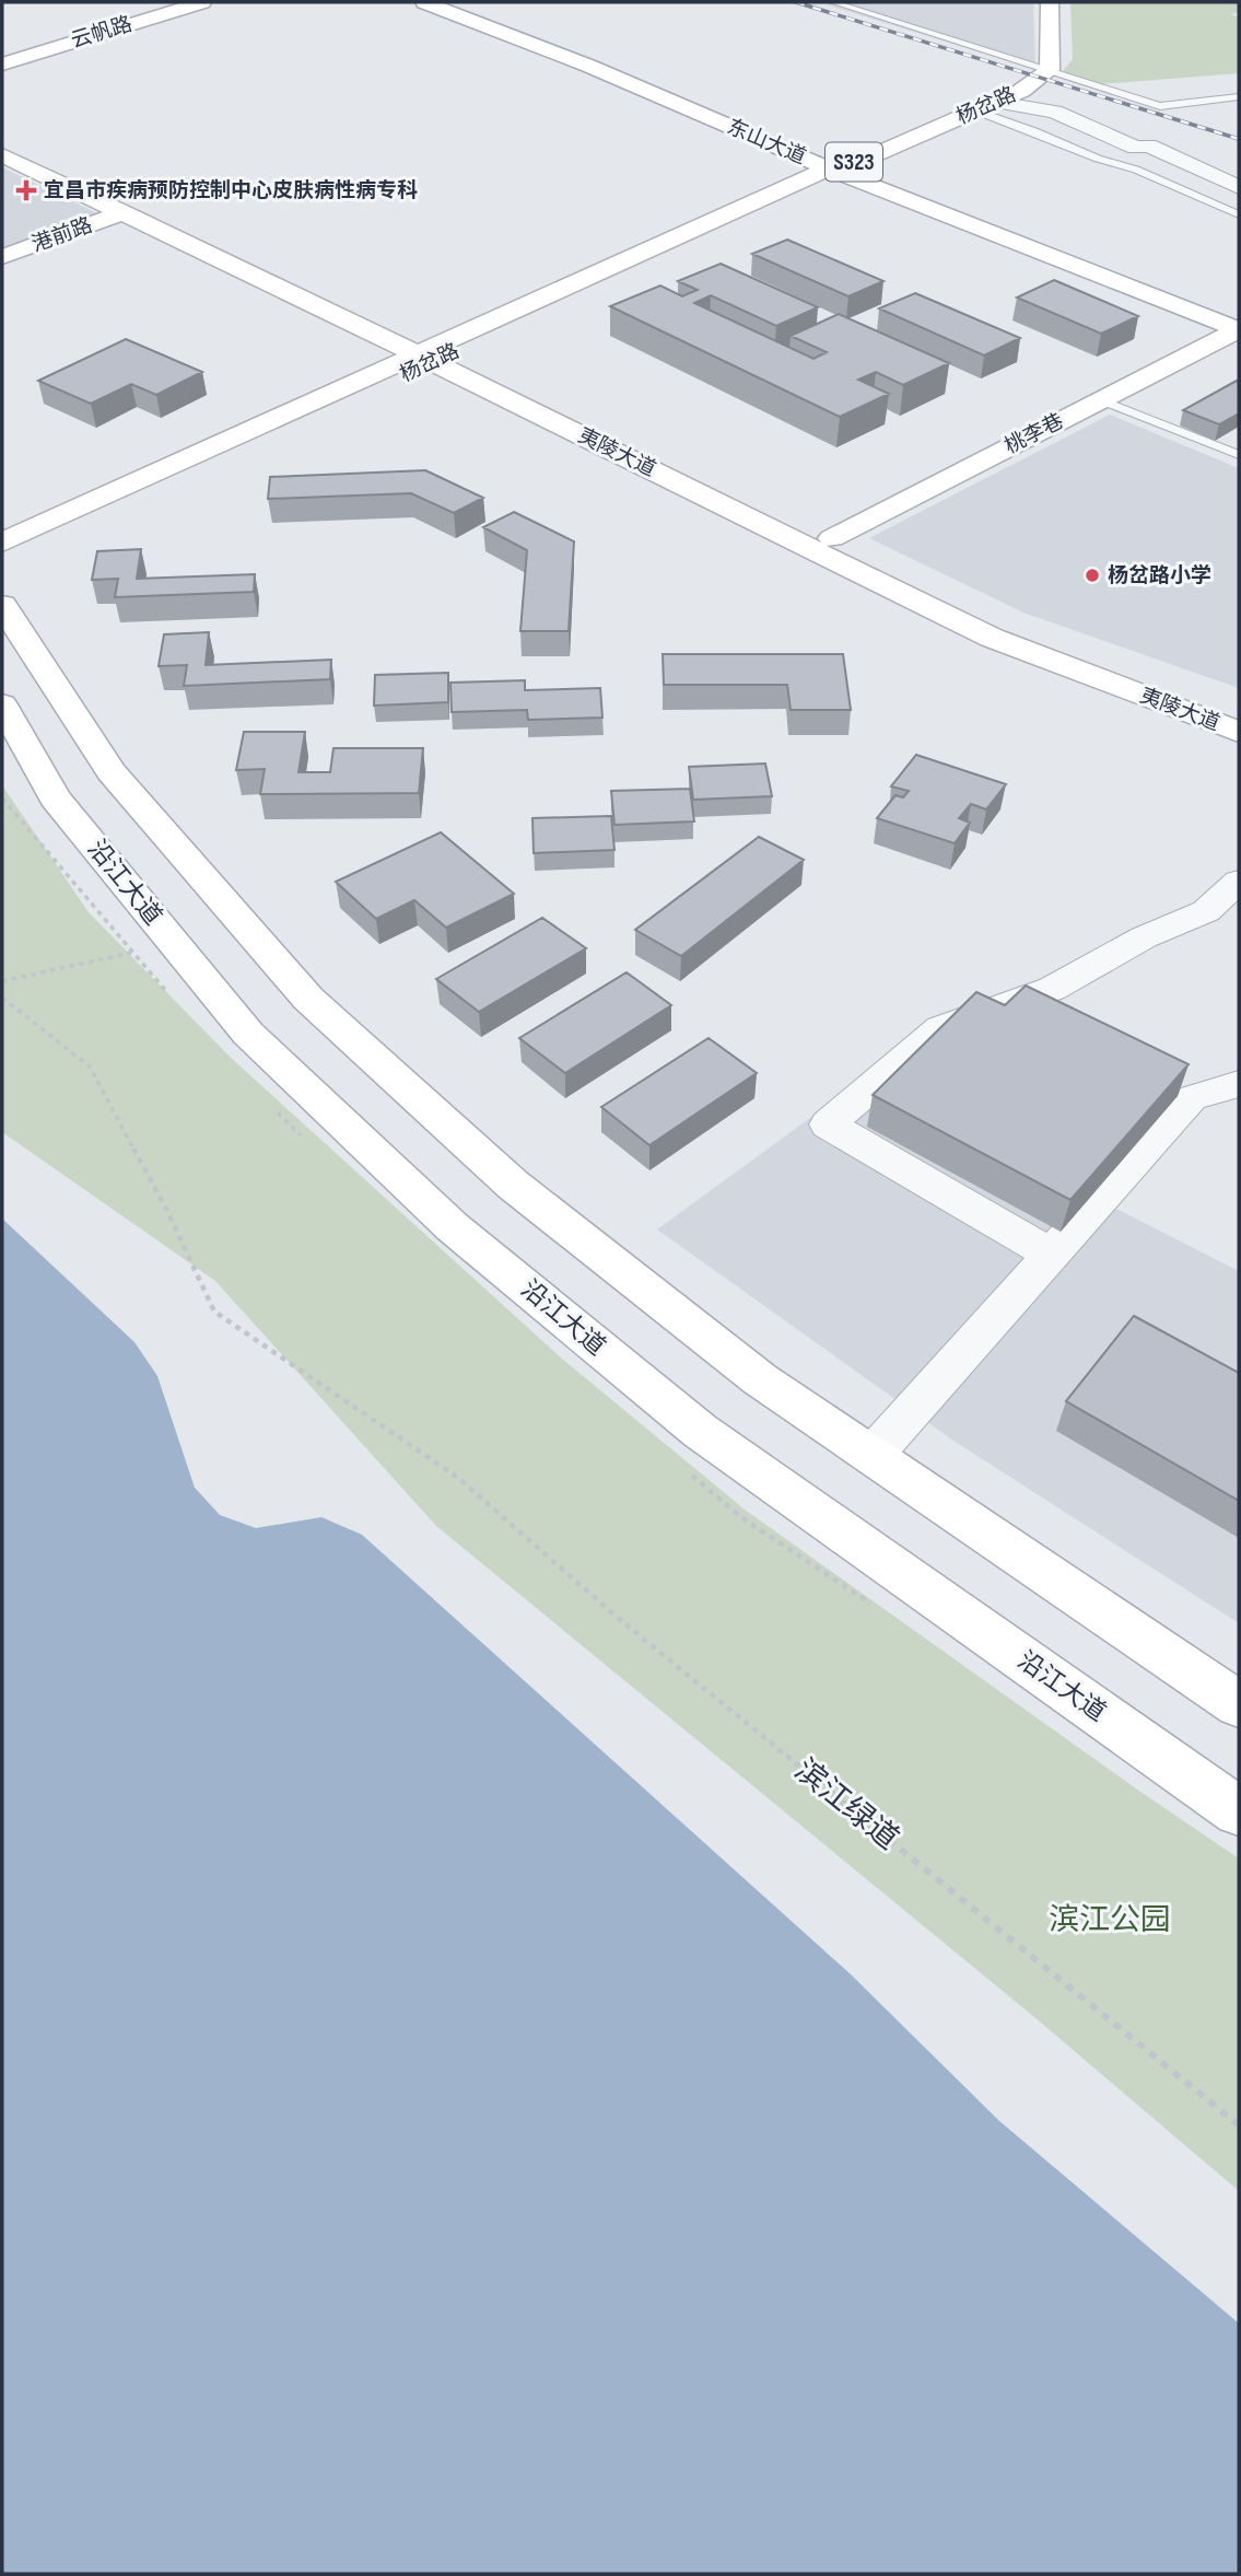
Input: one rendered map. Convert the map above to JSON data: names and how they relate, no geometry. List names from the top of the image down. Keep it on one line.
{"streets":{"main road":["云帆路","杨岔路","东山大道","S323","港前路","桃李巷","夷陵大道","沿江大道"],"path":["滨江绿道"]},"crossings":[["杨岔路","东山大道"],["杨岔路","夷陵大道"],["东山大道","桃李巷"],["港前路","夷陵大道"],["桃李巷","夷陵大道"]],"parks":["滨江公园"],"places":{"health":["宜昌市疾病预防控制中心皮肤病性病专科"],"other":["杨岔路小学"]}}
